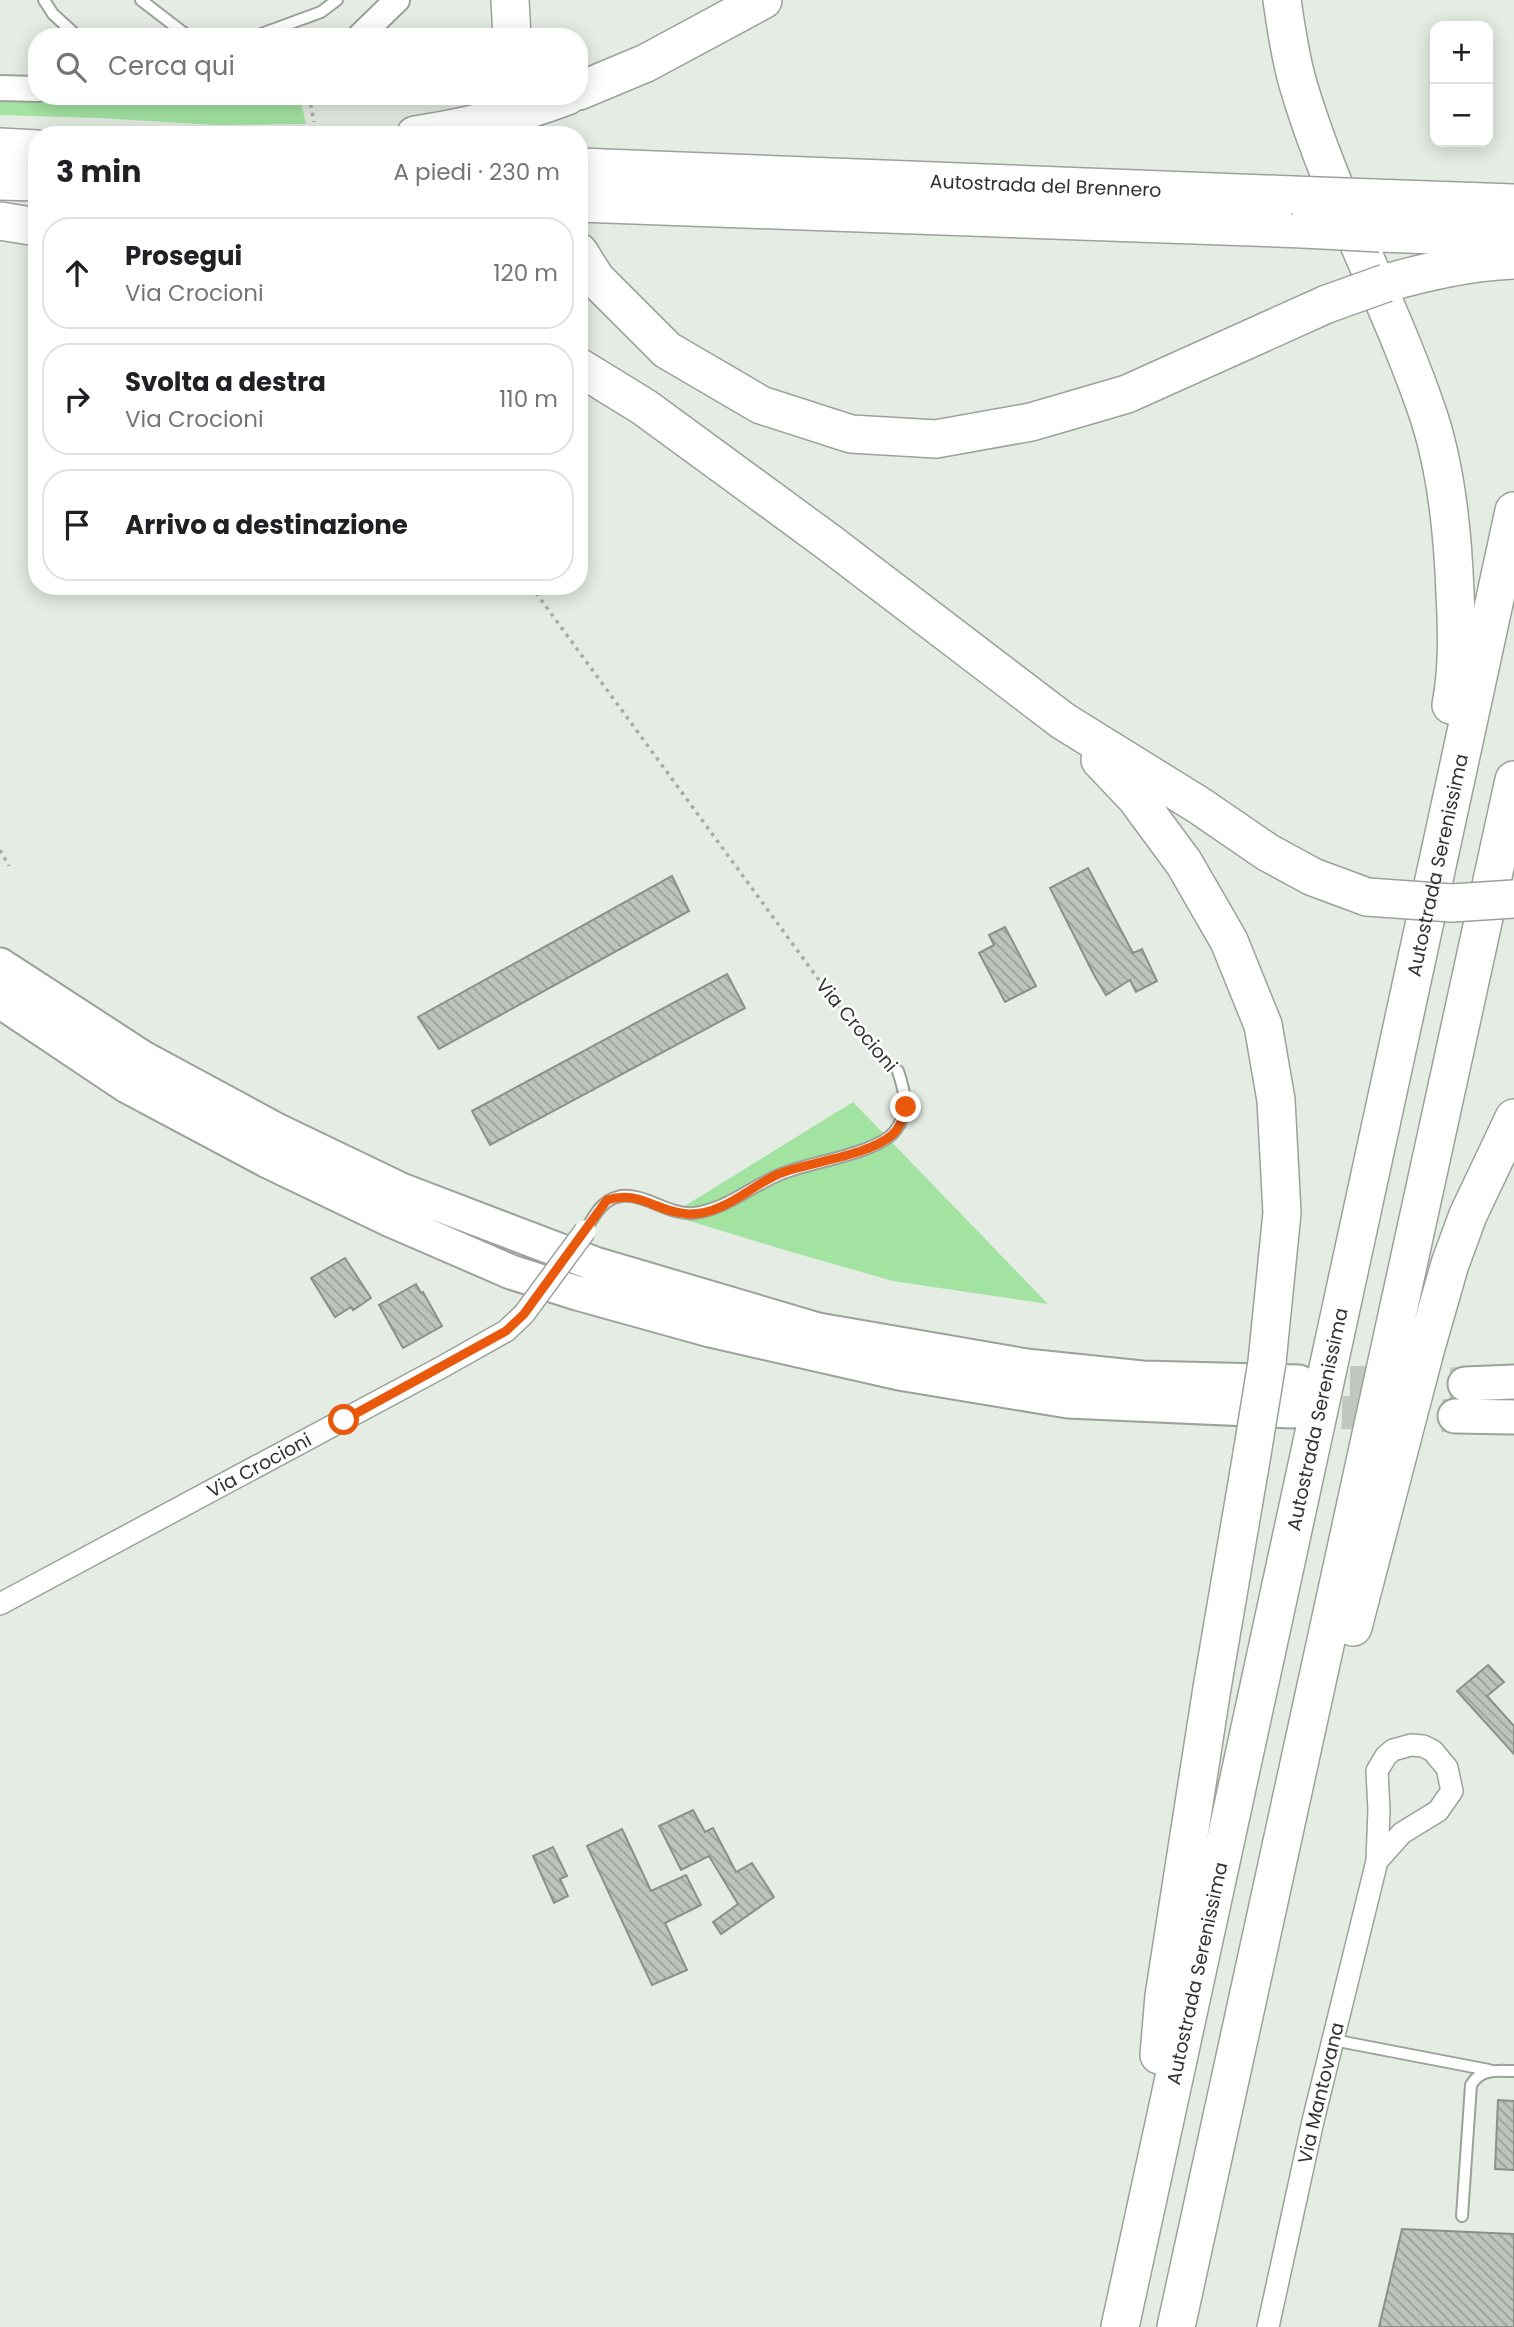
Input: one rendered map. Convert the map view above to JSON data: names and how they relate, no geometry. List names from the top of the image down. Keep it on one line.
{"streets":{"highway":["Autostrada del Brennero","Autostrada Serenissima"],"street":["Via Crocioni","Via Mantovana"]},"page":{"map_buttons":["+","−"],"search":"Cerca qui","heading":["3 min","A piedi · 230 m"],"list":[["Prosegui","Via Crocioni","120 m"],["Svolta a destra","Via Crocioni","110 m"],"Arrivo a destinazione"]}}
